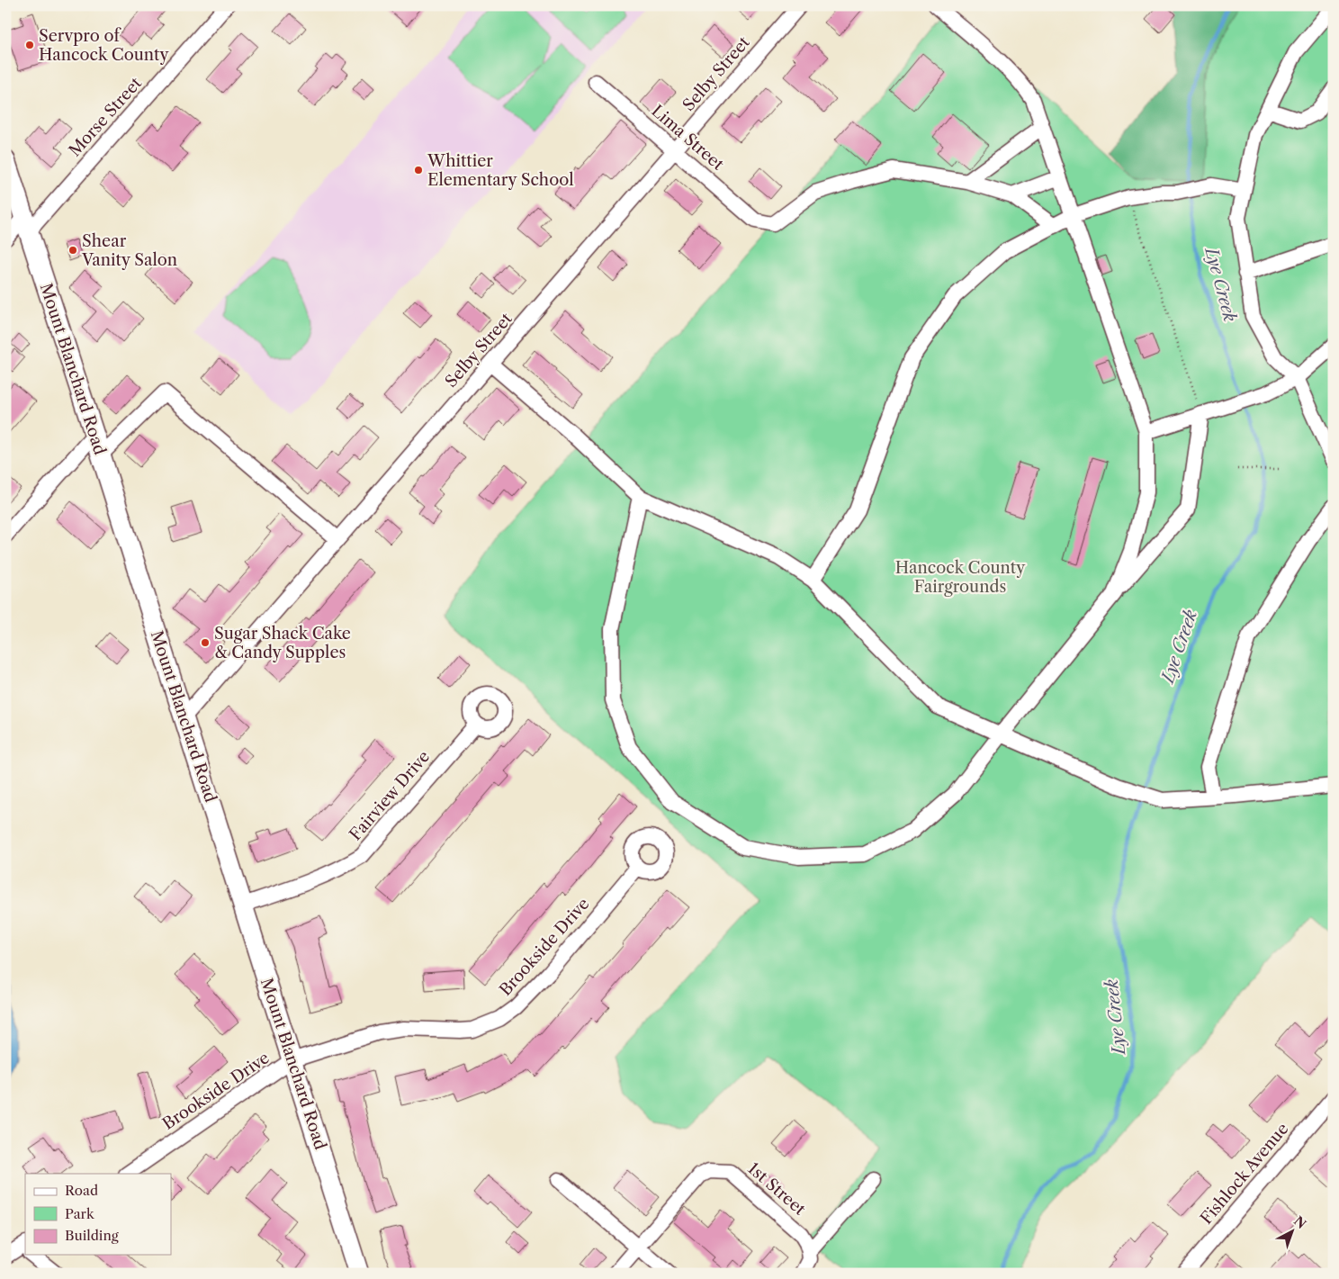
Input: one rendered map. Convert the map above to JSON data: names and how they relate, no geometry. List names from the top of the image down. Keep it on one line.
{"streets":{"main road":["Mount Blanchard Road"],"street":["Selby Street","Morse Street","Lima Street","Fairview Drive","Brookside Drive","Fishlock Avenue","1st Street"]},"crossings":[["Selby Street","Lima Street"],["Selby Street","Mount Blanchard Road"],["Morse Street","Mount Blanchard Road"],["Mount Blanchard Road","Fairview Drive"],["Mount Blanchard Road","Brookside Drive"]],"water":["Lye Creek"],"parks":["Hancock County Fairgrounds"],"places":["Servpro of Hancock County","Whittier Elementary School","Shear Vanity Salon","Sugar Shack Cake & Candy Supples"],"legend":["Road","Park","Building"],"north":"top right"}
